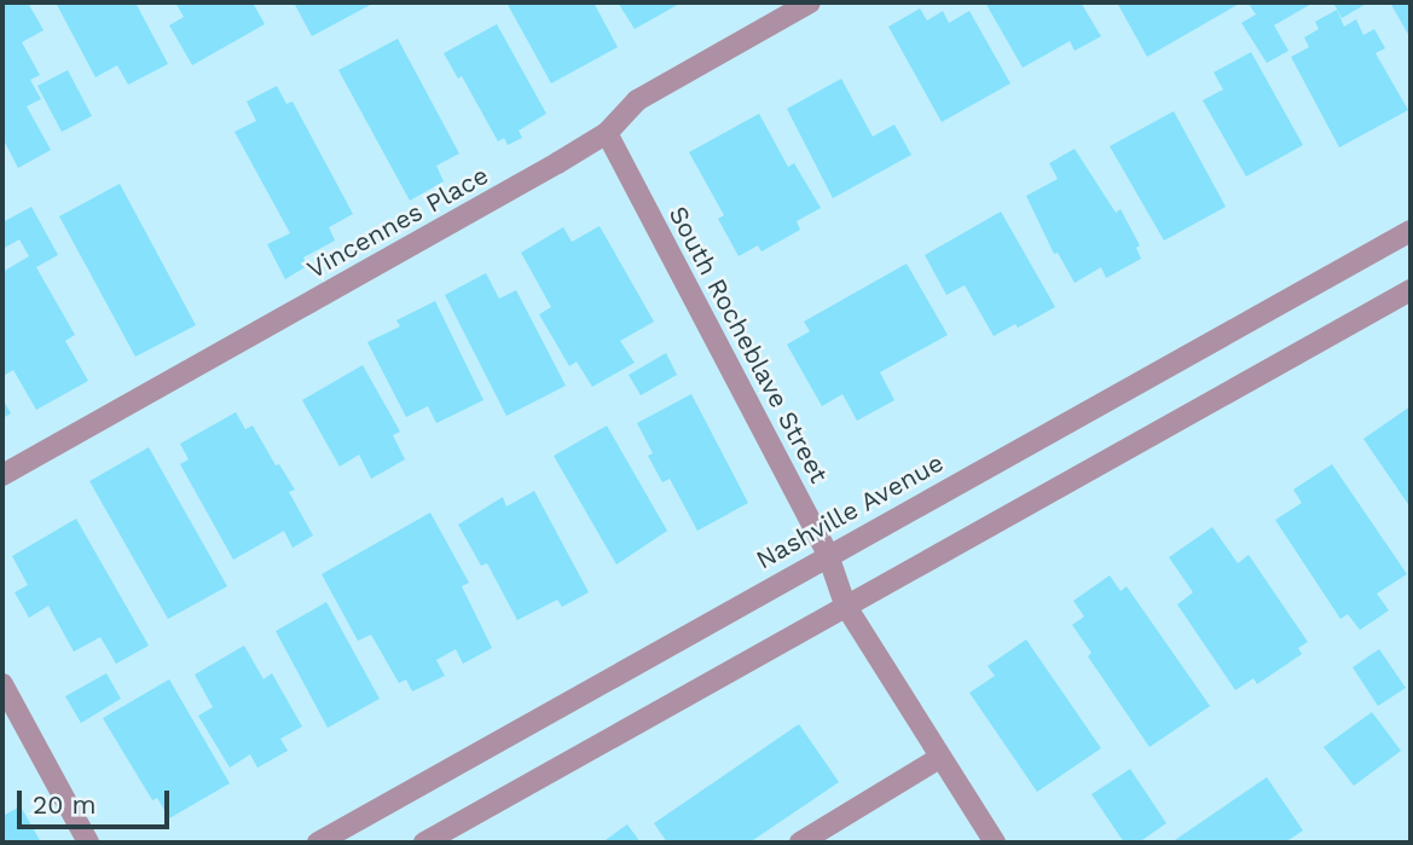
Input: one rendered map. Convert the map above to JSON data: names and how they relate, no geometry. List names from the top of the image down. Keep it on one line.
{"streets":{"street":["Vincennes Place","South Rocheblave Street","Nashville Avenue"]},"crossings":[["Vincennes Place","South Rocheblave Street"],["South Rocheblave Street","Nashville Avenue"]],"scale_bar":"20 m"}
